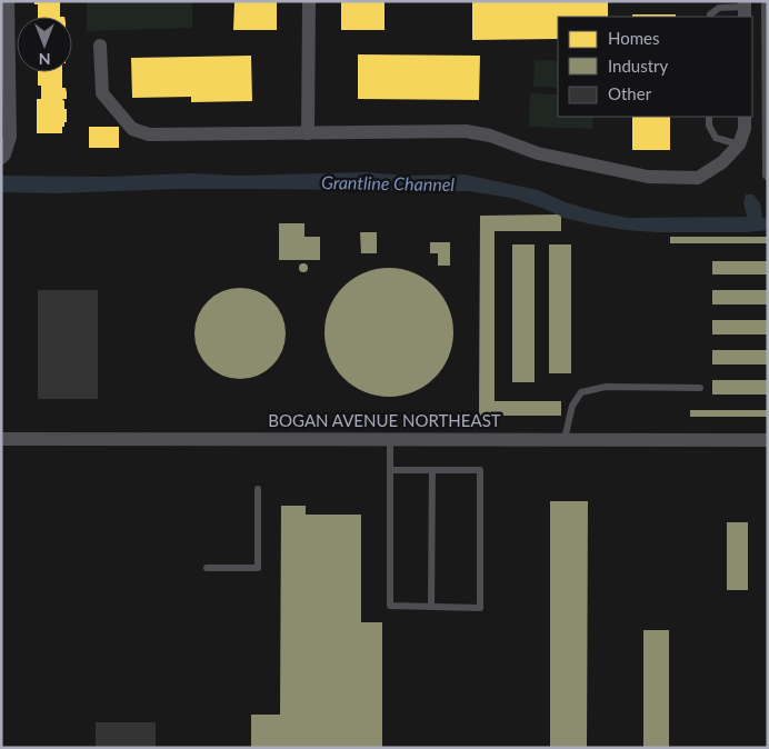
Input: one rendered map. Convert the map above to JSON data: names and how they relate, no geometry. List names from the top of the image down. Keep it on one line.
{"streets":{"street":["BOGAN AVENUE NORTHEAST"]},"water":["Grantline Channel"],"legend":["Homes","Industry","Other"],"north":"bottom"}
